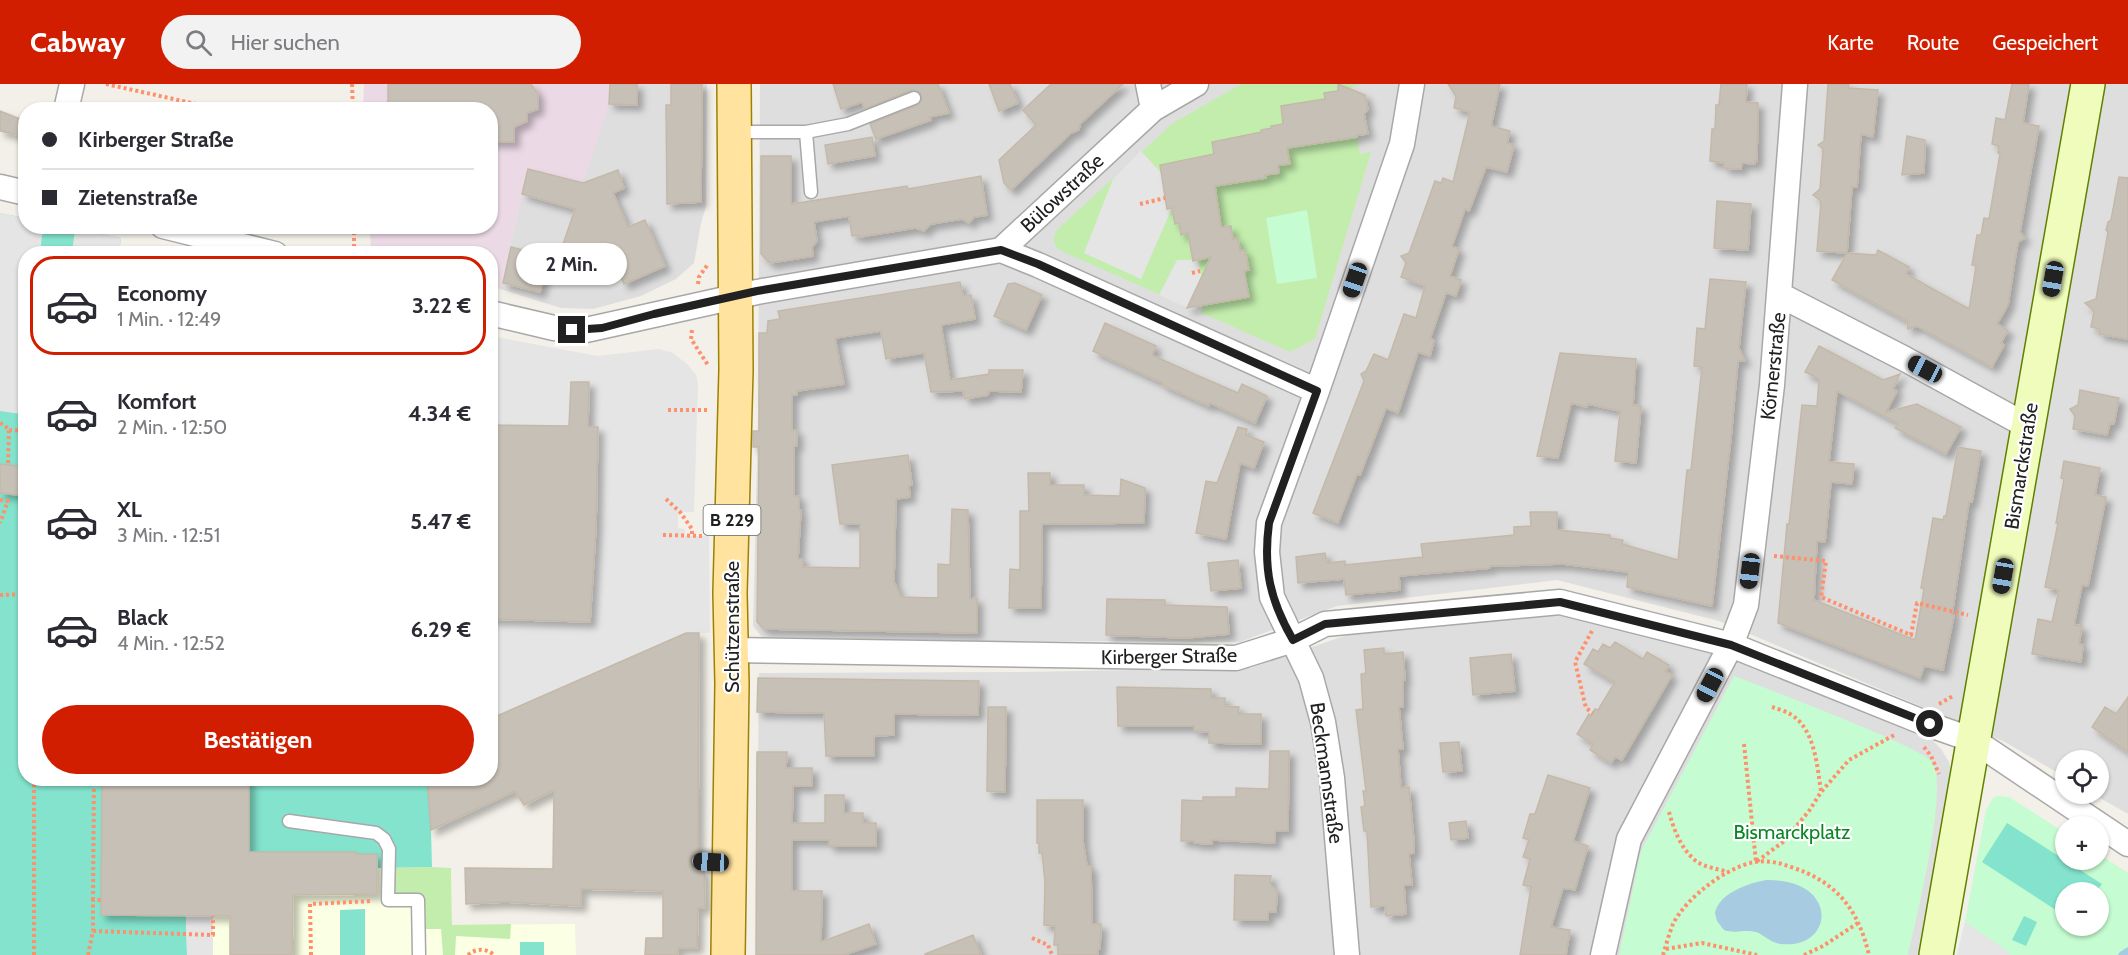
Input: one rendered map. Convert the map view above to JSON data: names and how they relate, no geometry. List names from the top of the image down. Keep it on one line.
{"streets":{"main road":["Bismarckstraße","B 229","Schützenstraße"],"street":["Bülowstraße","Körnerstraße","Kirberger Straße","Beckmannstraße"]},"crossings":[["Körnerstraße","Kirberger Straße"],["Bismarckstraße","Kirberger Straße"],["Schützenstraße","Kirberger Straße"],["Kirberger Straße","Beckmannstraße"]],"parks":["Bismarckplatz"],"page":{"header":"Cabway","search":"Hier suchen","nav":["Karte","Route","Gespeichert"],"banner":["Kirberger Straße","Zietenstraße"],"bubble":"2 Min.","list":[{"name":"Economy","note":"1 Min. · 12:49","value":"3.22 €"},{"name":"Komfort","note":"2 Min. · 12:50","value":"4.34 €"},{"name":"XL","note":"3 Min. · 12:51","value":"5.47 €"},{"name":"Black","note":"4 Min. · 12:52","value":"6.29 €"}],"buttons":"Bestätigen","map_buttons":["+","−"]}}
